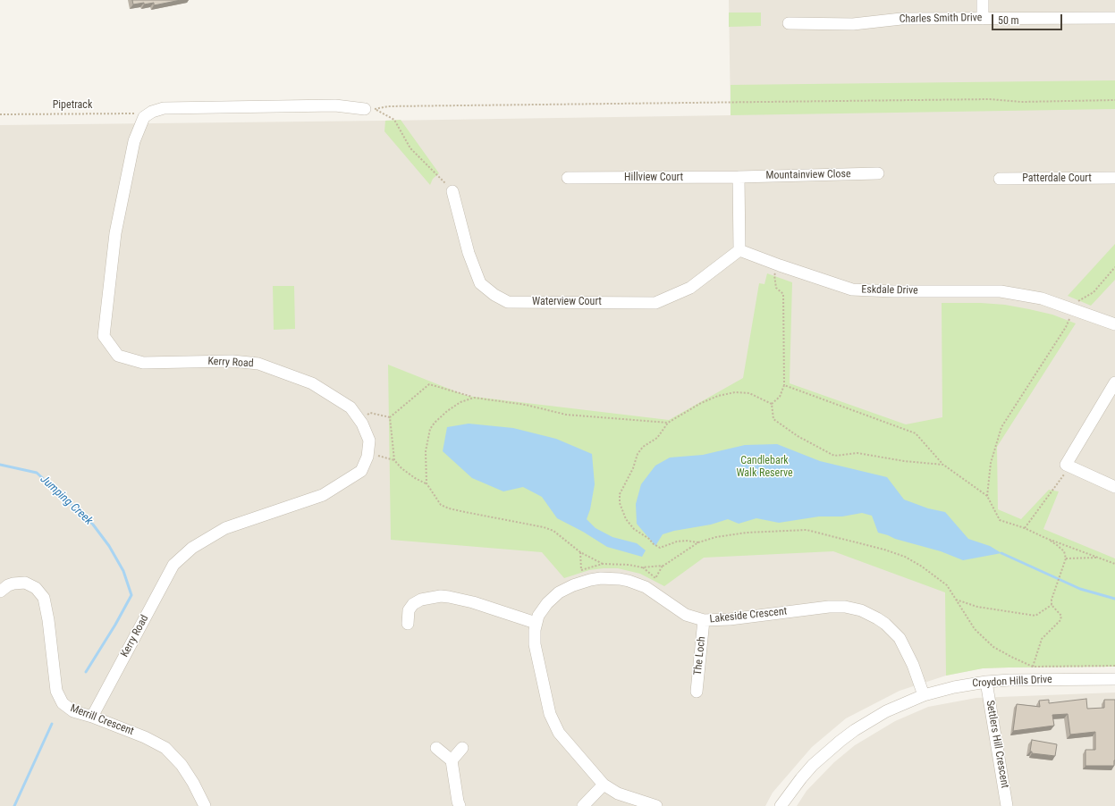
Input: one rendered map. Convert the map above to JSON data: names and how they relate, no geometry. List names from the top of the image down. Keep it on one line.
{"streets":{"street":["Charles Smith Drive","Mountainview Close","Hillview Court","Patterdale Court","Eskdale Drive","Waterview Court","Kerry Road","Lakeside Crescent","The Loch","Croydon Hills Drive","Merrill Crescent","Settlers Hill Crescent"],"path":["Pipetrack"]},"crossings":[["Pipetrack","Kerry Road"],["Mountainview Close","Hillview Court"],["Eskdale Drive","Waterview Court"],["Kerry Road","Merrill Crescent"],["Lakeside Crescent","The Loch"],["Lakeside Crescent","Croydon Hills Drive"],["Croydon Hills Drive","Settlers Hill Crescent"]],"water":["Jumping Creek"],"parks":["Candlebark Walk Reserve"],"scale_bar":"50 m"}
